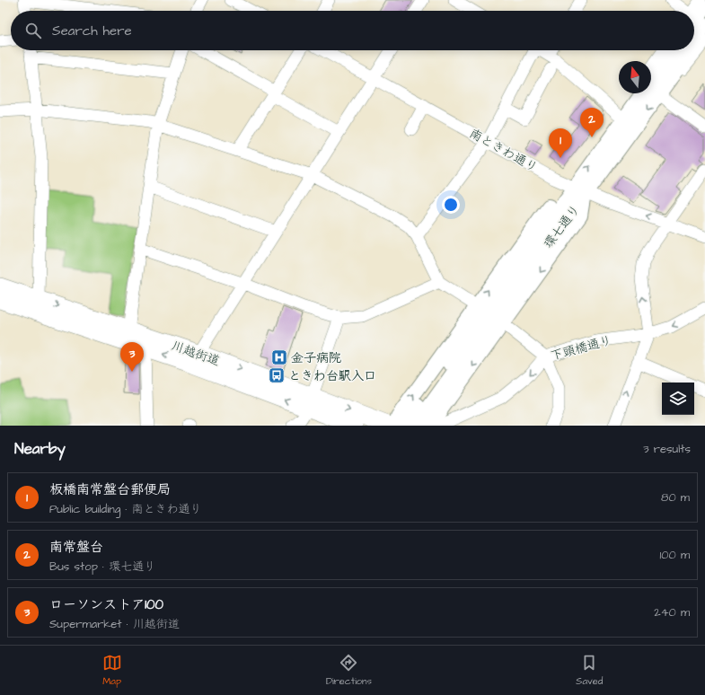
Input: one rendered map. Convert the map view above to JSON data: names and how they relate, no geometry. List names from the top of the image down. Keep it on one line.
{"streets":{"highway":["川越街道"],"main road":["環七通り"],"street":["南ときわ通り","下頭橋通り"]},"crossings":[["南ときわ通り","環七通り"]],"one_way":["下頭橋通り"],"places":{"hospital":["金子病院"],"bus stop":["ときわ台駅入口"]},"north":"top","page":{"search":"Search here","pins":["2","1","3"],"heading":["Nearby","3 results"],"list":[{"mark":"1","name":"板橋南常盤台郵便局","note":"Public building · 南ときわ通り","value":"80 m"},{"mark":"2","name":"南常盤台","note":"Bus stop · 環七通り","value":"100 m"},{"mark":"3","name":"ローソンストア100","note":"Supermarket · 川越街道","value":"240 m"}],"nav":["Map","Directions","Saved"]}}
